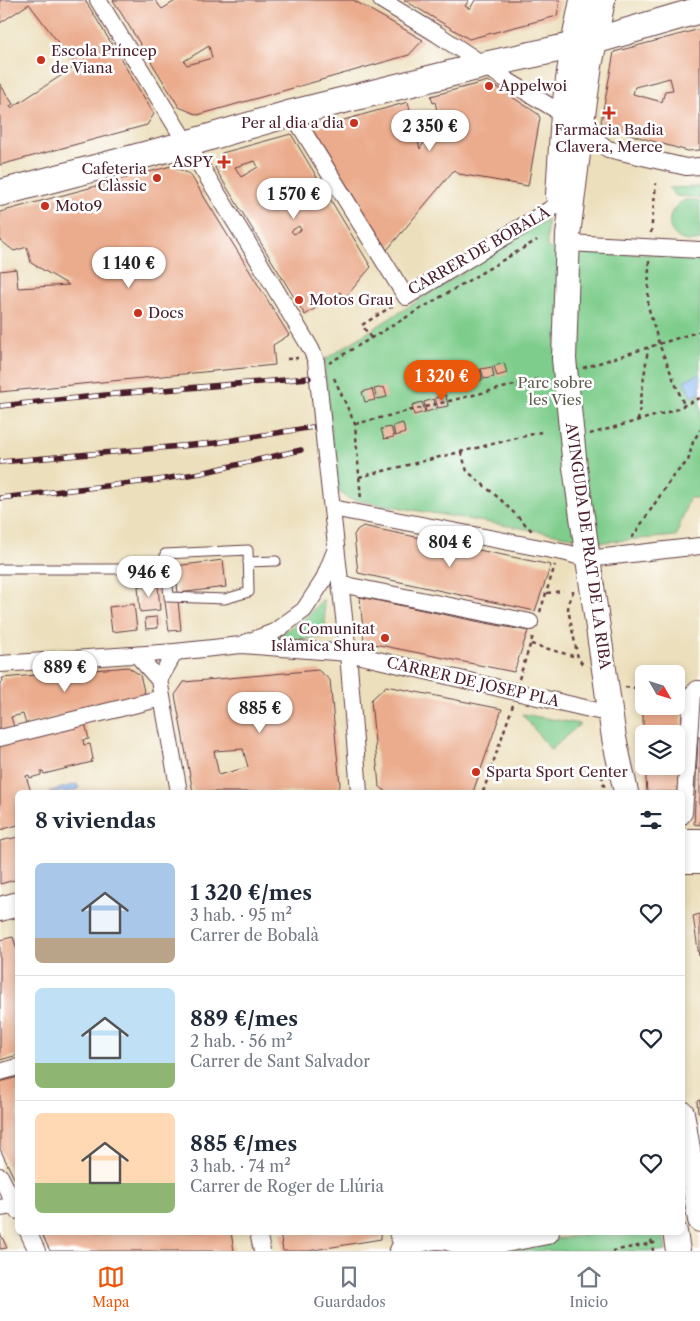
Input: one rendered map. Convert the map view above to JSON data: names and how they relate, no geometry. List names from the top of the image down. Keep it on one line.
{"streets":{"main road":["AVINGUDA DE PRAT DE LA RIBA"],"street":["CARRER DE BOBALÀ","CARRER DE JOSEP PLA"]},"crossings":[["CARRER DE BOBALÀ","AVINGUDA DE PRAT DE LA RIBA"],["AVINGUDA DE PRAT DE LA RIBA","CARRER DE JOSEP PLA"]],"parks":["Parc sobre les Vies"],"places":{"other":["Escola Príncep de Viana","Appelwoi","Per al dia a dia","Cafeteria Clàssic","Moto9","Motos Grau","Docs","Comunitat Islàmica Shura","Sparta Sport Center"],"health":["Farmàcia Badia Clavera, Merce","ASPY"]},"north":"bottom right","page":{"price":["2 350 €","1 570 €","1 140 €","1 320 €","804 €","946 €","889 €","885 €"],"heading":"8 viviendas","list":[{"name":"1 320 €/mes","note":"3 hab. · 95 m² · Carrer de Bobalà"},{"name":"889 €/mes","note":"2 hab. · 56 m² · Carrer de Sant Salvador"},{"name":"885 €/mes","note":"3 hab. · 74 m² · Carrer de Roger de Llúria"}],"tabs":["Mapa","Guardados","Inicio"]}}
